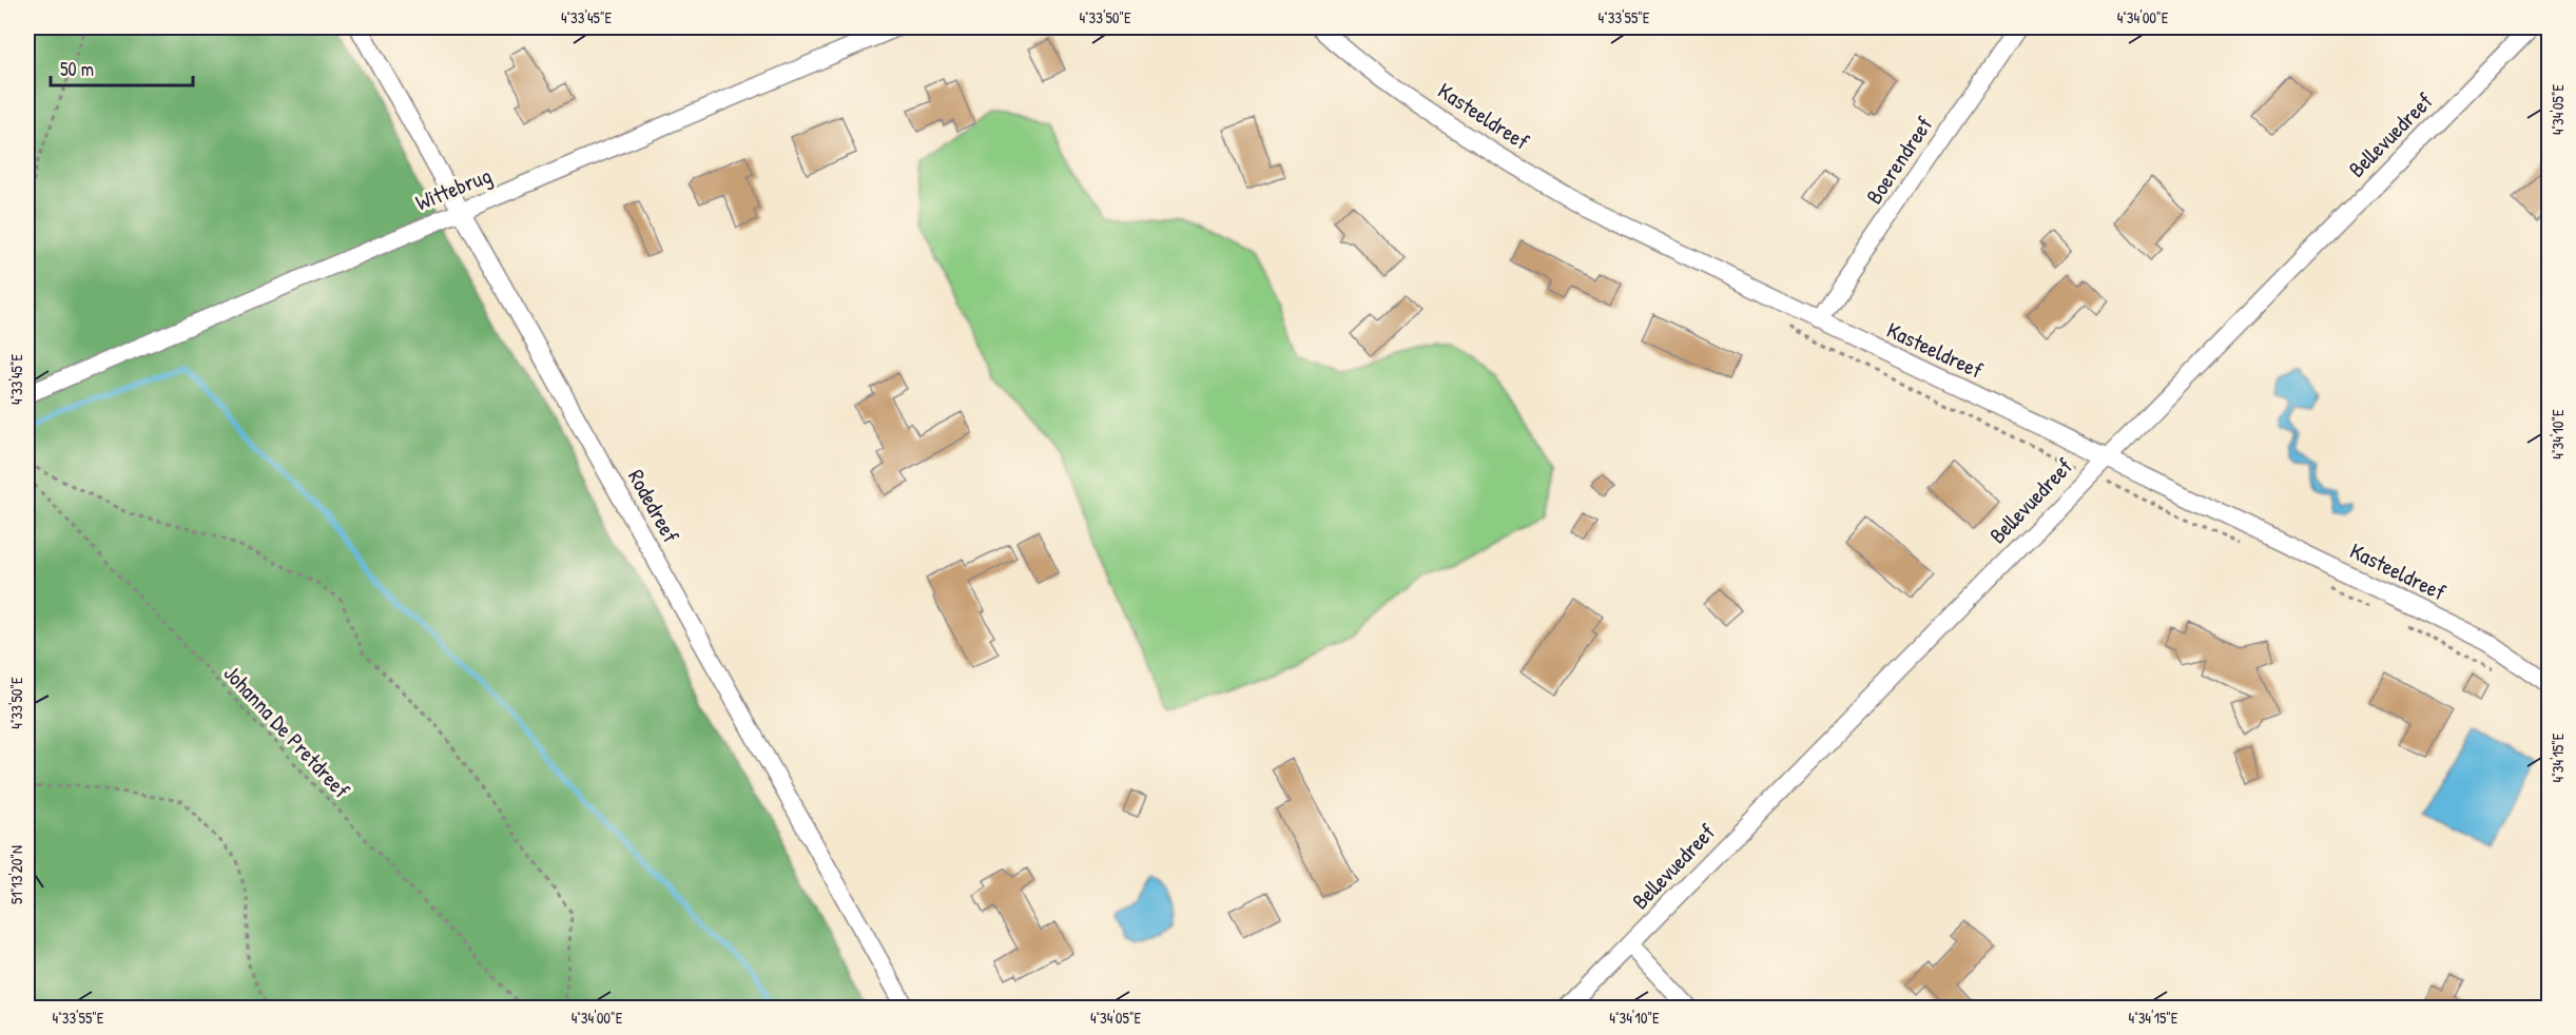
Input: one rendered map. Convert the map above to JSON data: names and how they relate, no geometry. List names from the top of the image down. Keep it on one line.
{"streets":{"street":["Kasteeldreef","Bellevuedreef","Boerendreef","Wittebrug","Rodedreef"],"path":["Johanna De Pretdreef"]},"crossings":[["Kasteeldreef","Bellevuedreef"],["Kasteeldreef","Boerendreef"],["Wittebrug","Rodedreef"]],"scale_bar":"50 m","coordinates":["4°33'45\"E","4°33'50\"E","4°33'55\"E","4°34'00\"E","4°34'05\"E","4°34'10\"E","4°34'15\"E","51°13'20\"N"]}
